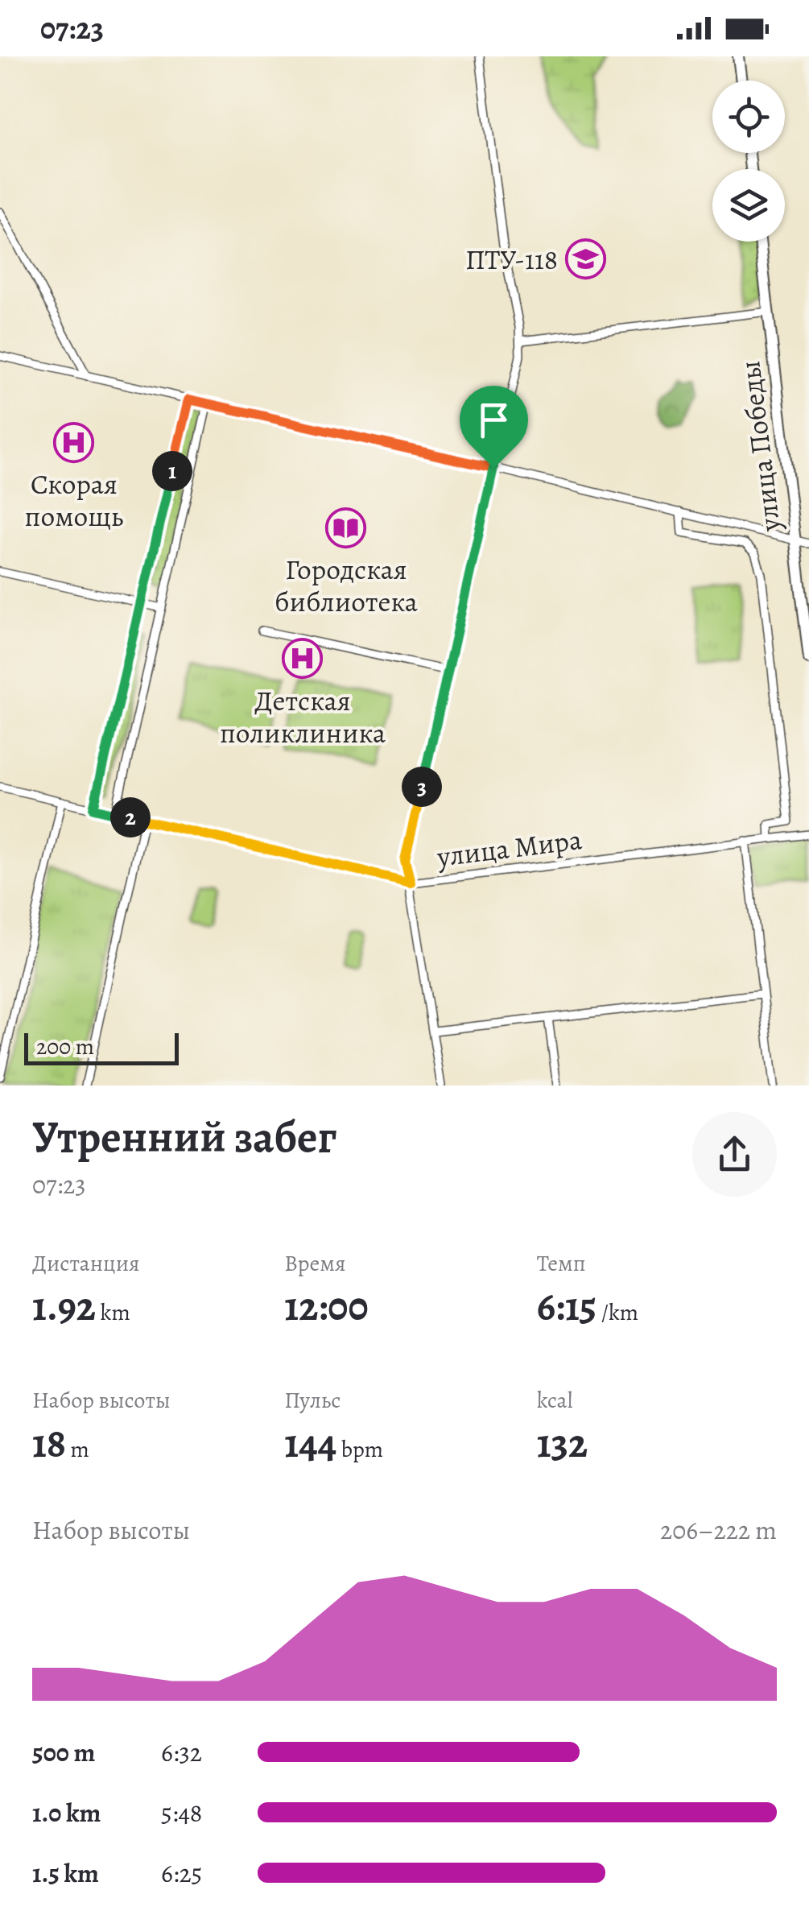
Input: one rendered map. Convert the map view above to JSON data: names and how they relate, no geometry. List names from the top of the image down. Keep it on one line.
{"streets":{"highway":["улица Победы"],"street":["улица Мира"]},"crossings":[["улица Победы","улица Мира"]],"places":{"school or university":["ПТУ-118"],"hospital":["Скорая помощь","Детская поликлиника"],"library":["Городская библиотека"]},"scale_bar":"200 m","page":{"status":"07:23","pins":["1","3","2"],"scale":"200 m","heading":["Утренний забег","07:23"],"stats":[["Дистанция","1.92 km"],["Время","12:00"],["Темп","6:15 /km"],["Набор высоты","18 m"],["Пульс","144 bpm"],["kcal","132"]],"chart":["Набор высоты","206–222 m"],"list":[{"name":"500 m","note":"6:32"},{"name":"1.0 km","note":"5:48"},{"name":"1.5 km","note":"6:25"}]}}
